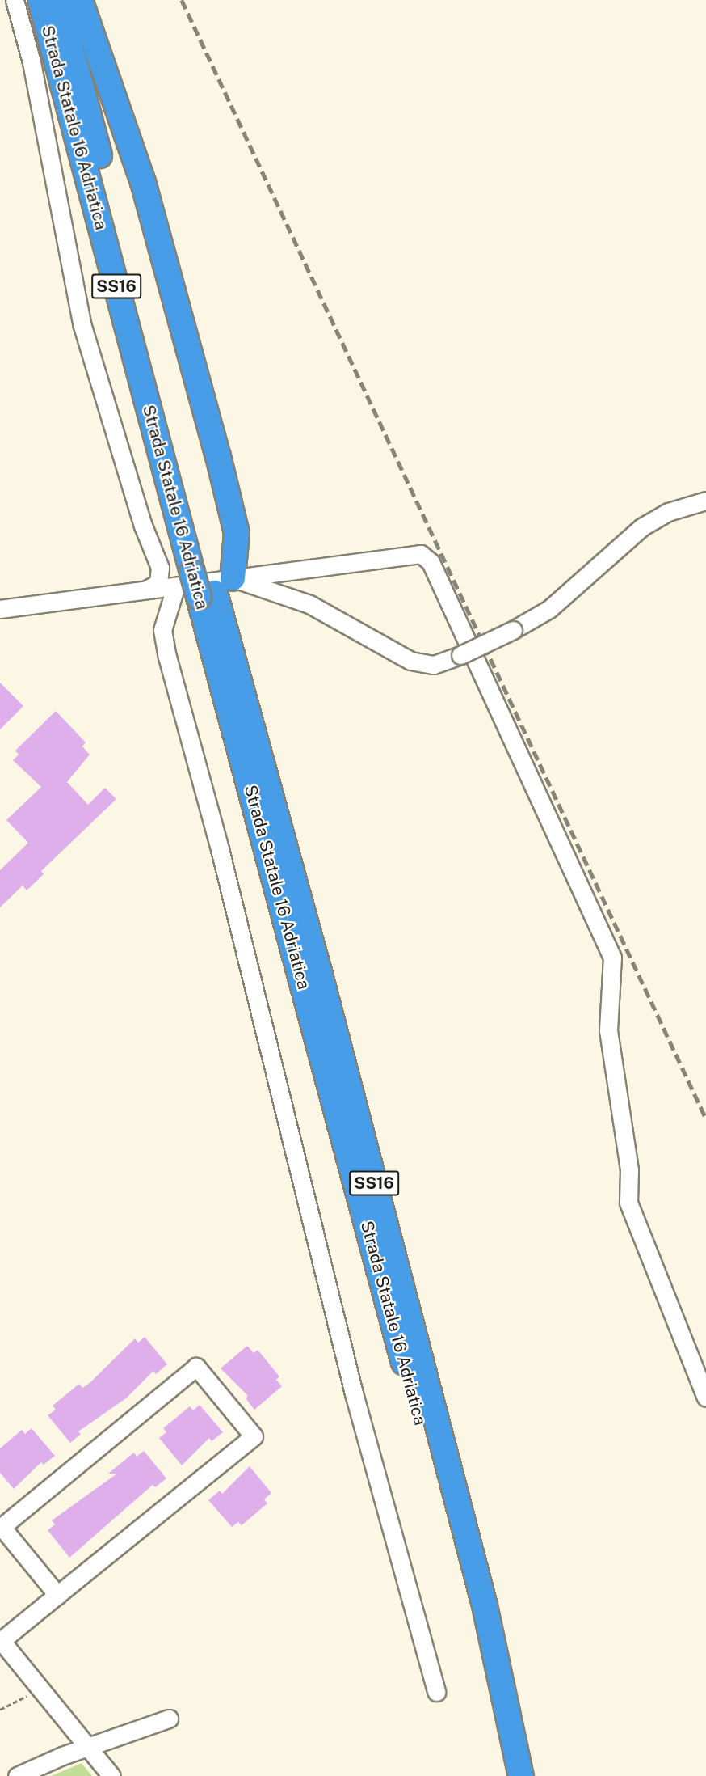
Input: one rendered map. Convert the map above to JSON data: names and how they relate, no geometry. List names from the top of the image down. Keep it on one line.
{"streets":{"highway":["Strada Statale 16 Adriatica","SS16"]}}
